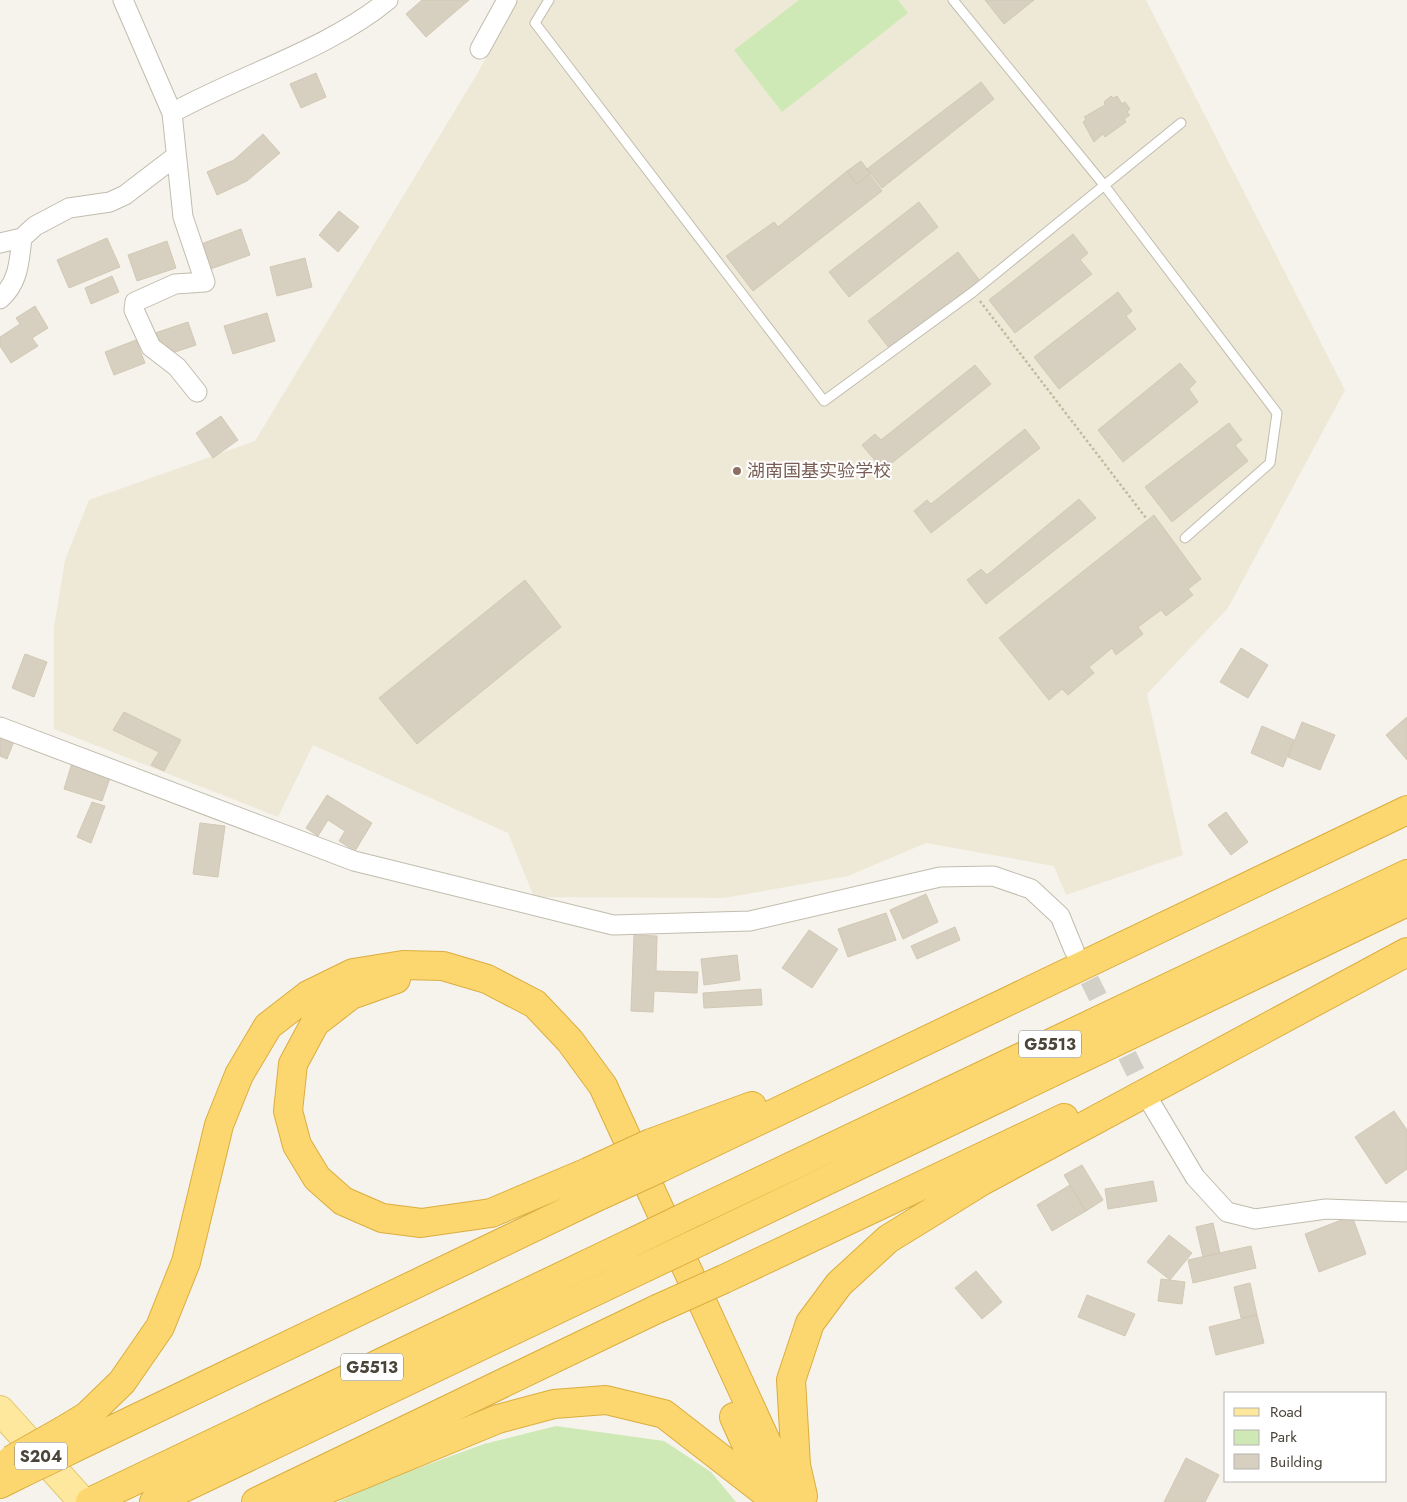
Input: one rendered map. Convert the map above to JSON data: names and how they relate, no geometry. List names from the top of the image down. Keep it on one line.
{"streets":{"highway":["G5513"],"main road":["S204"]},"places":["湖南国基实验学校"],"legend":["Road","Park","Building"]}
